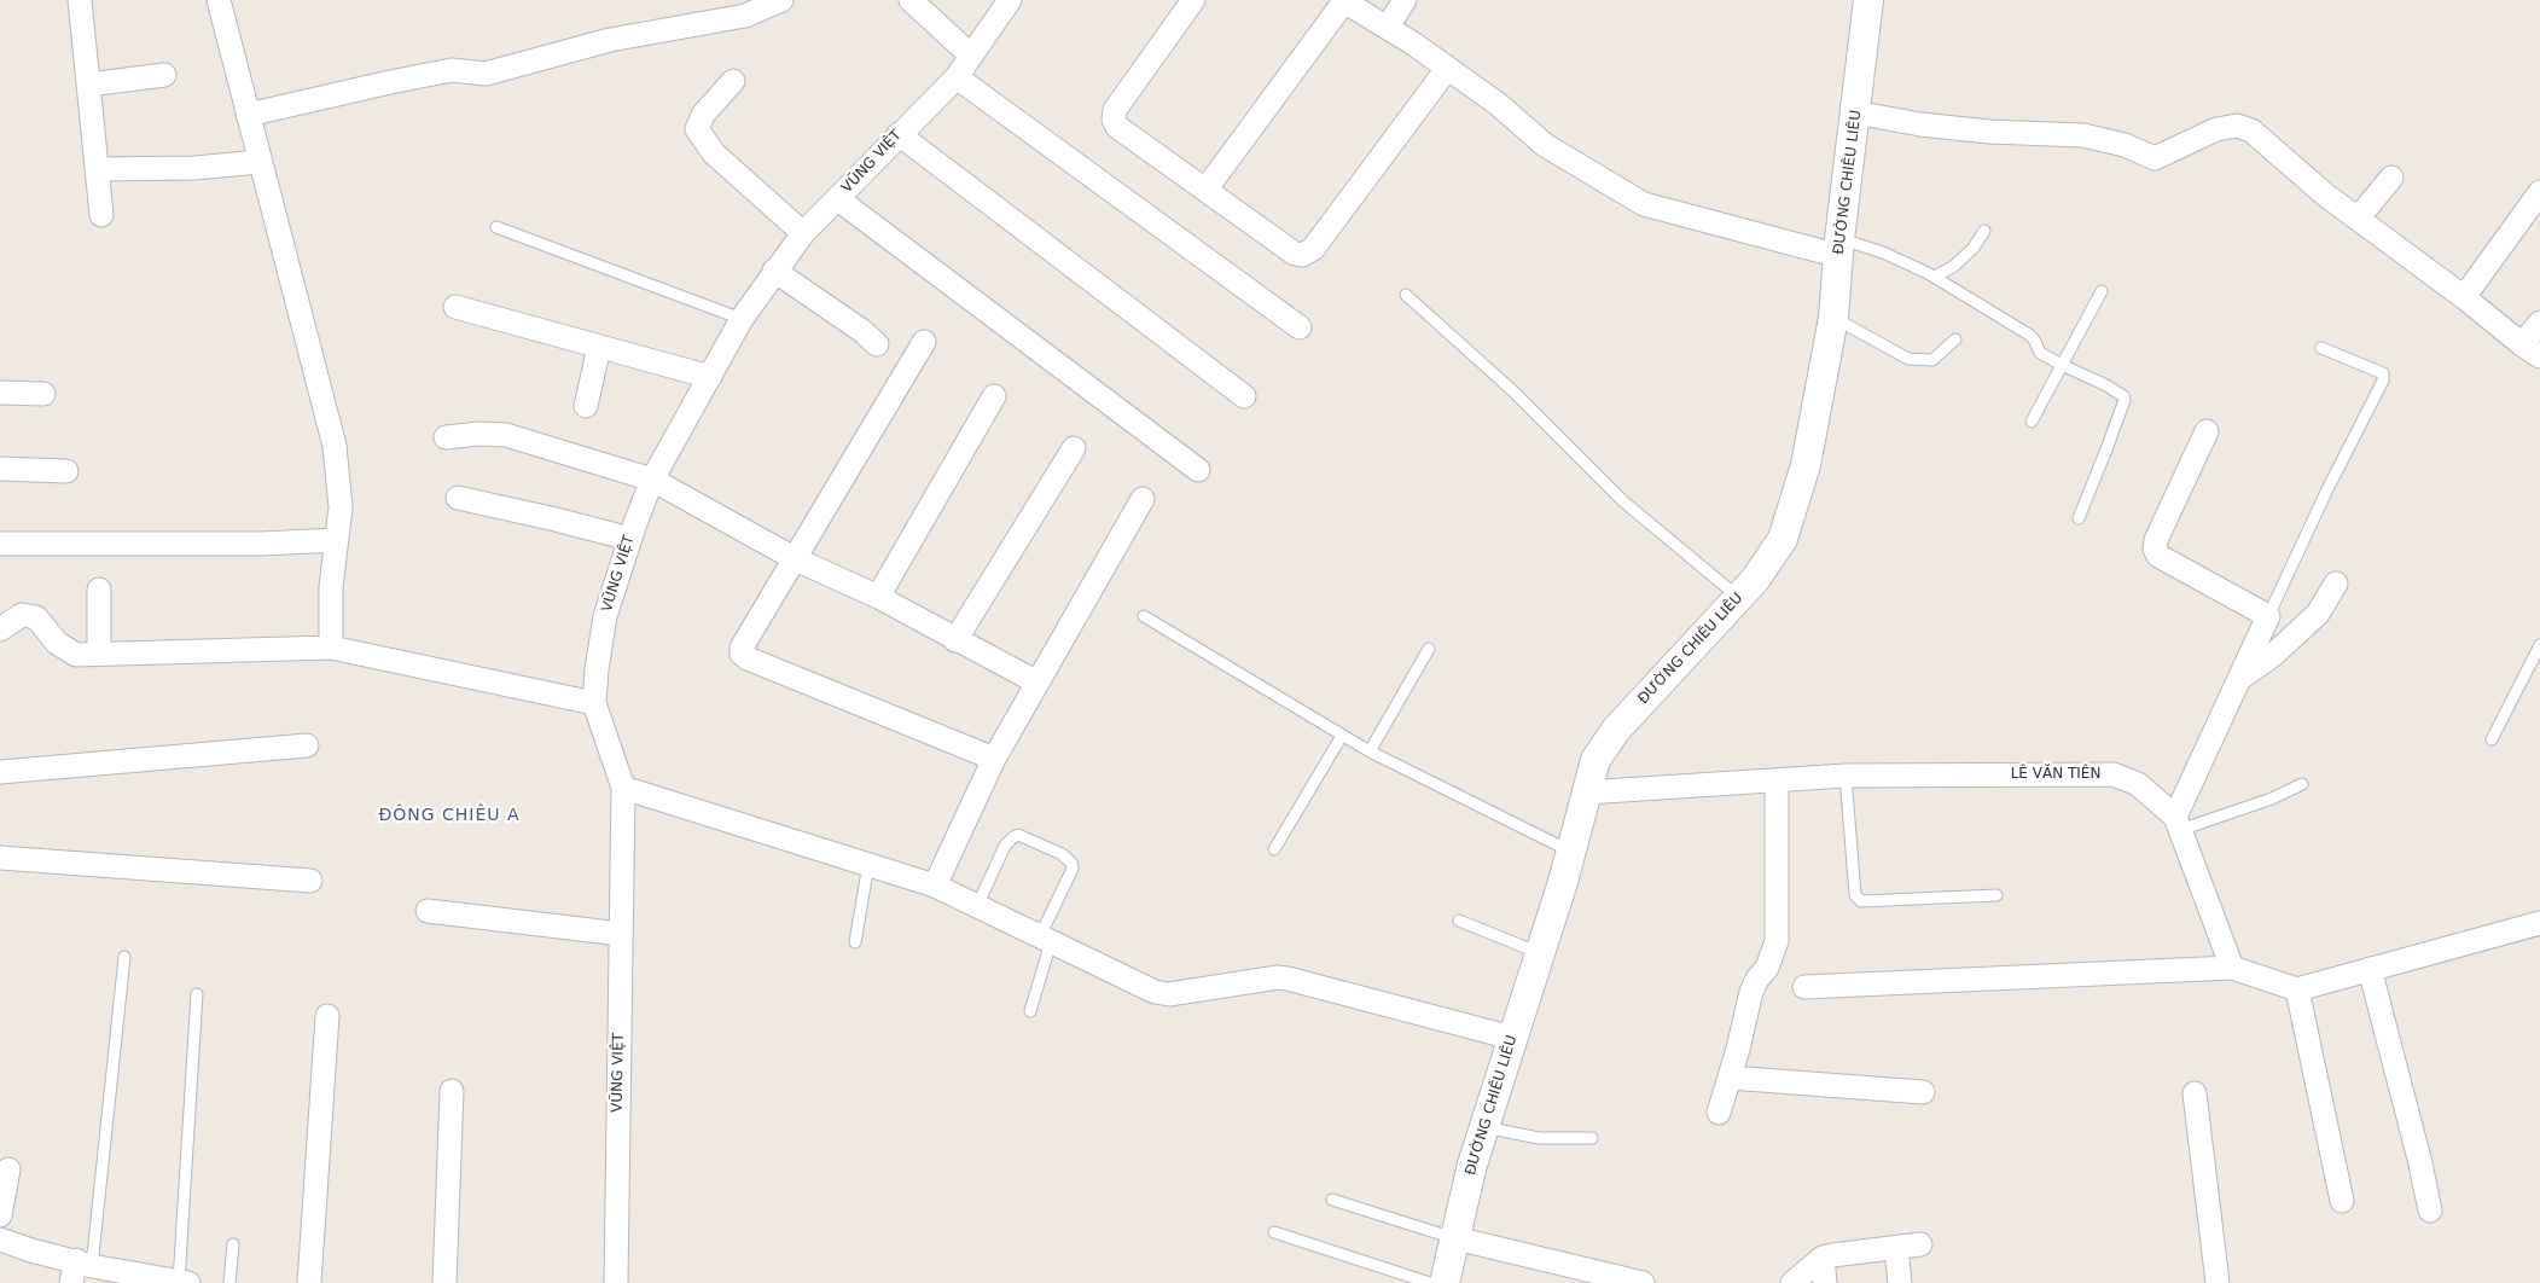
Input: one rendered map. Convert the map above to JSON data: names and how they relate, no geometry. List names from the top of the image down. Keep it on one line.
{"streets":{"street":["VŨNG VIỆT","ĐƯỜNG CHIÊU LIÊU","LÊ VĂN TIÊN"]},"crossings":[["ĐƯỜNG CHIÊU LIÊU","LÊ VĂN TIÊN"]],"districts":["ĐÔNG CHIÊU A"]}
